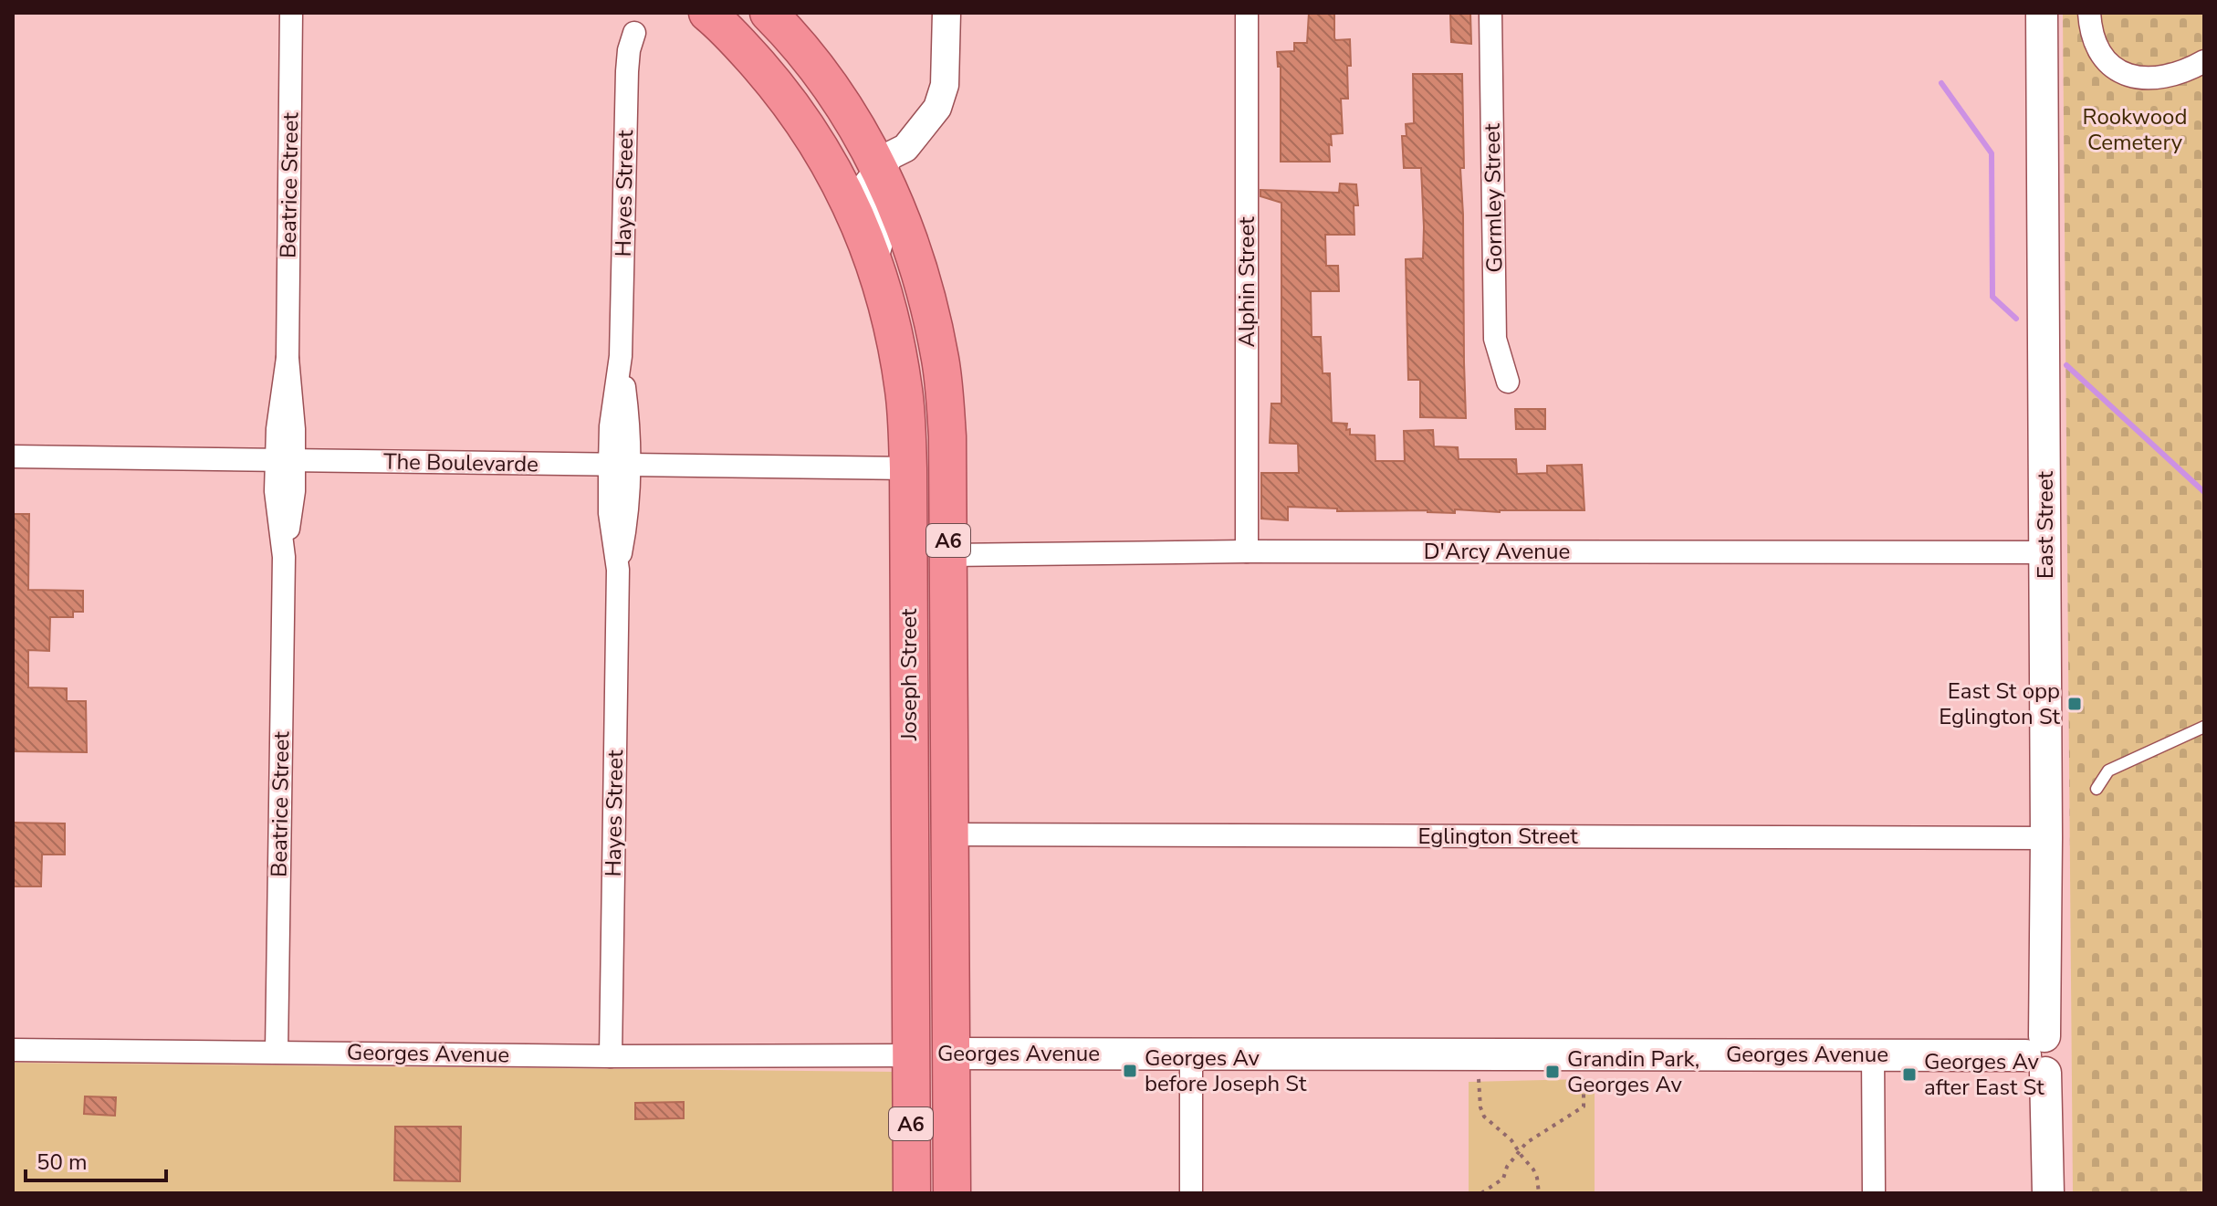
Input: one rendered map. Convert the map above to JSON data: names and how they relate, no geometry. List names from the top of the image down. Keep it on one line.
{"streets":{"highway":["A6","Joseph Street","Georges Avenue"],"main road":["East Street"],"street":["Beatrice Street","Hayes Street","Gormley Street","Alphin Street","The Boulevarde","D'Arcy Avenue","Eglington Street"]},"crossings":[["Beatrice Street","The Boulevarde"],["Beatrice Street","Georges Avenue"],["Hayes Street","The Boulevarde"],["Hayes Street","Georges Avenue"],["Alphin Street","D'Arcy Avenue"],["The Boulevarde","Joseph Street"],["East Street","D'Arcy Avenue"],["East Street","Eglington Street"],["East Street","Georges Avenue"],["A6","Joseph Street"],["D'Arcy Avenue","Joseph Street"],["Joseph Street","Eglington Street"],["Joseph Street","Georges Avenue"]],"parks":["Rookwood Cemetery"],"places":{"transit":["East St opp Eglington St","Georges Av before Joseph St","Grandin Park, Georges Av","Georges Av after East St"]},"scale_bar":"50 m"}
